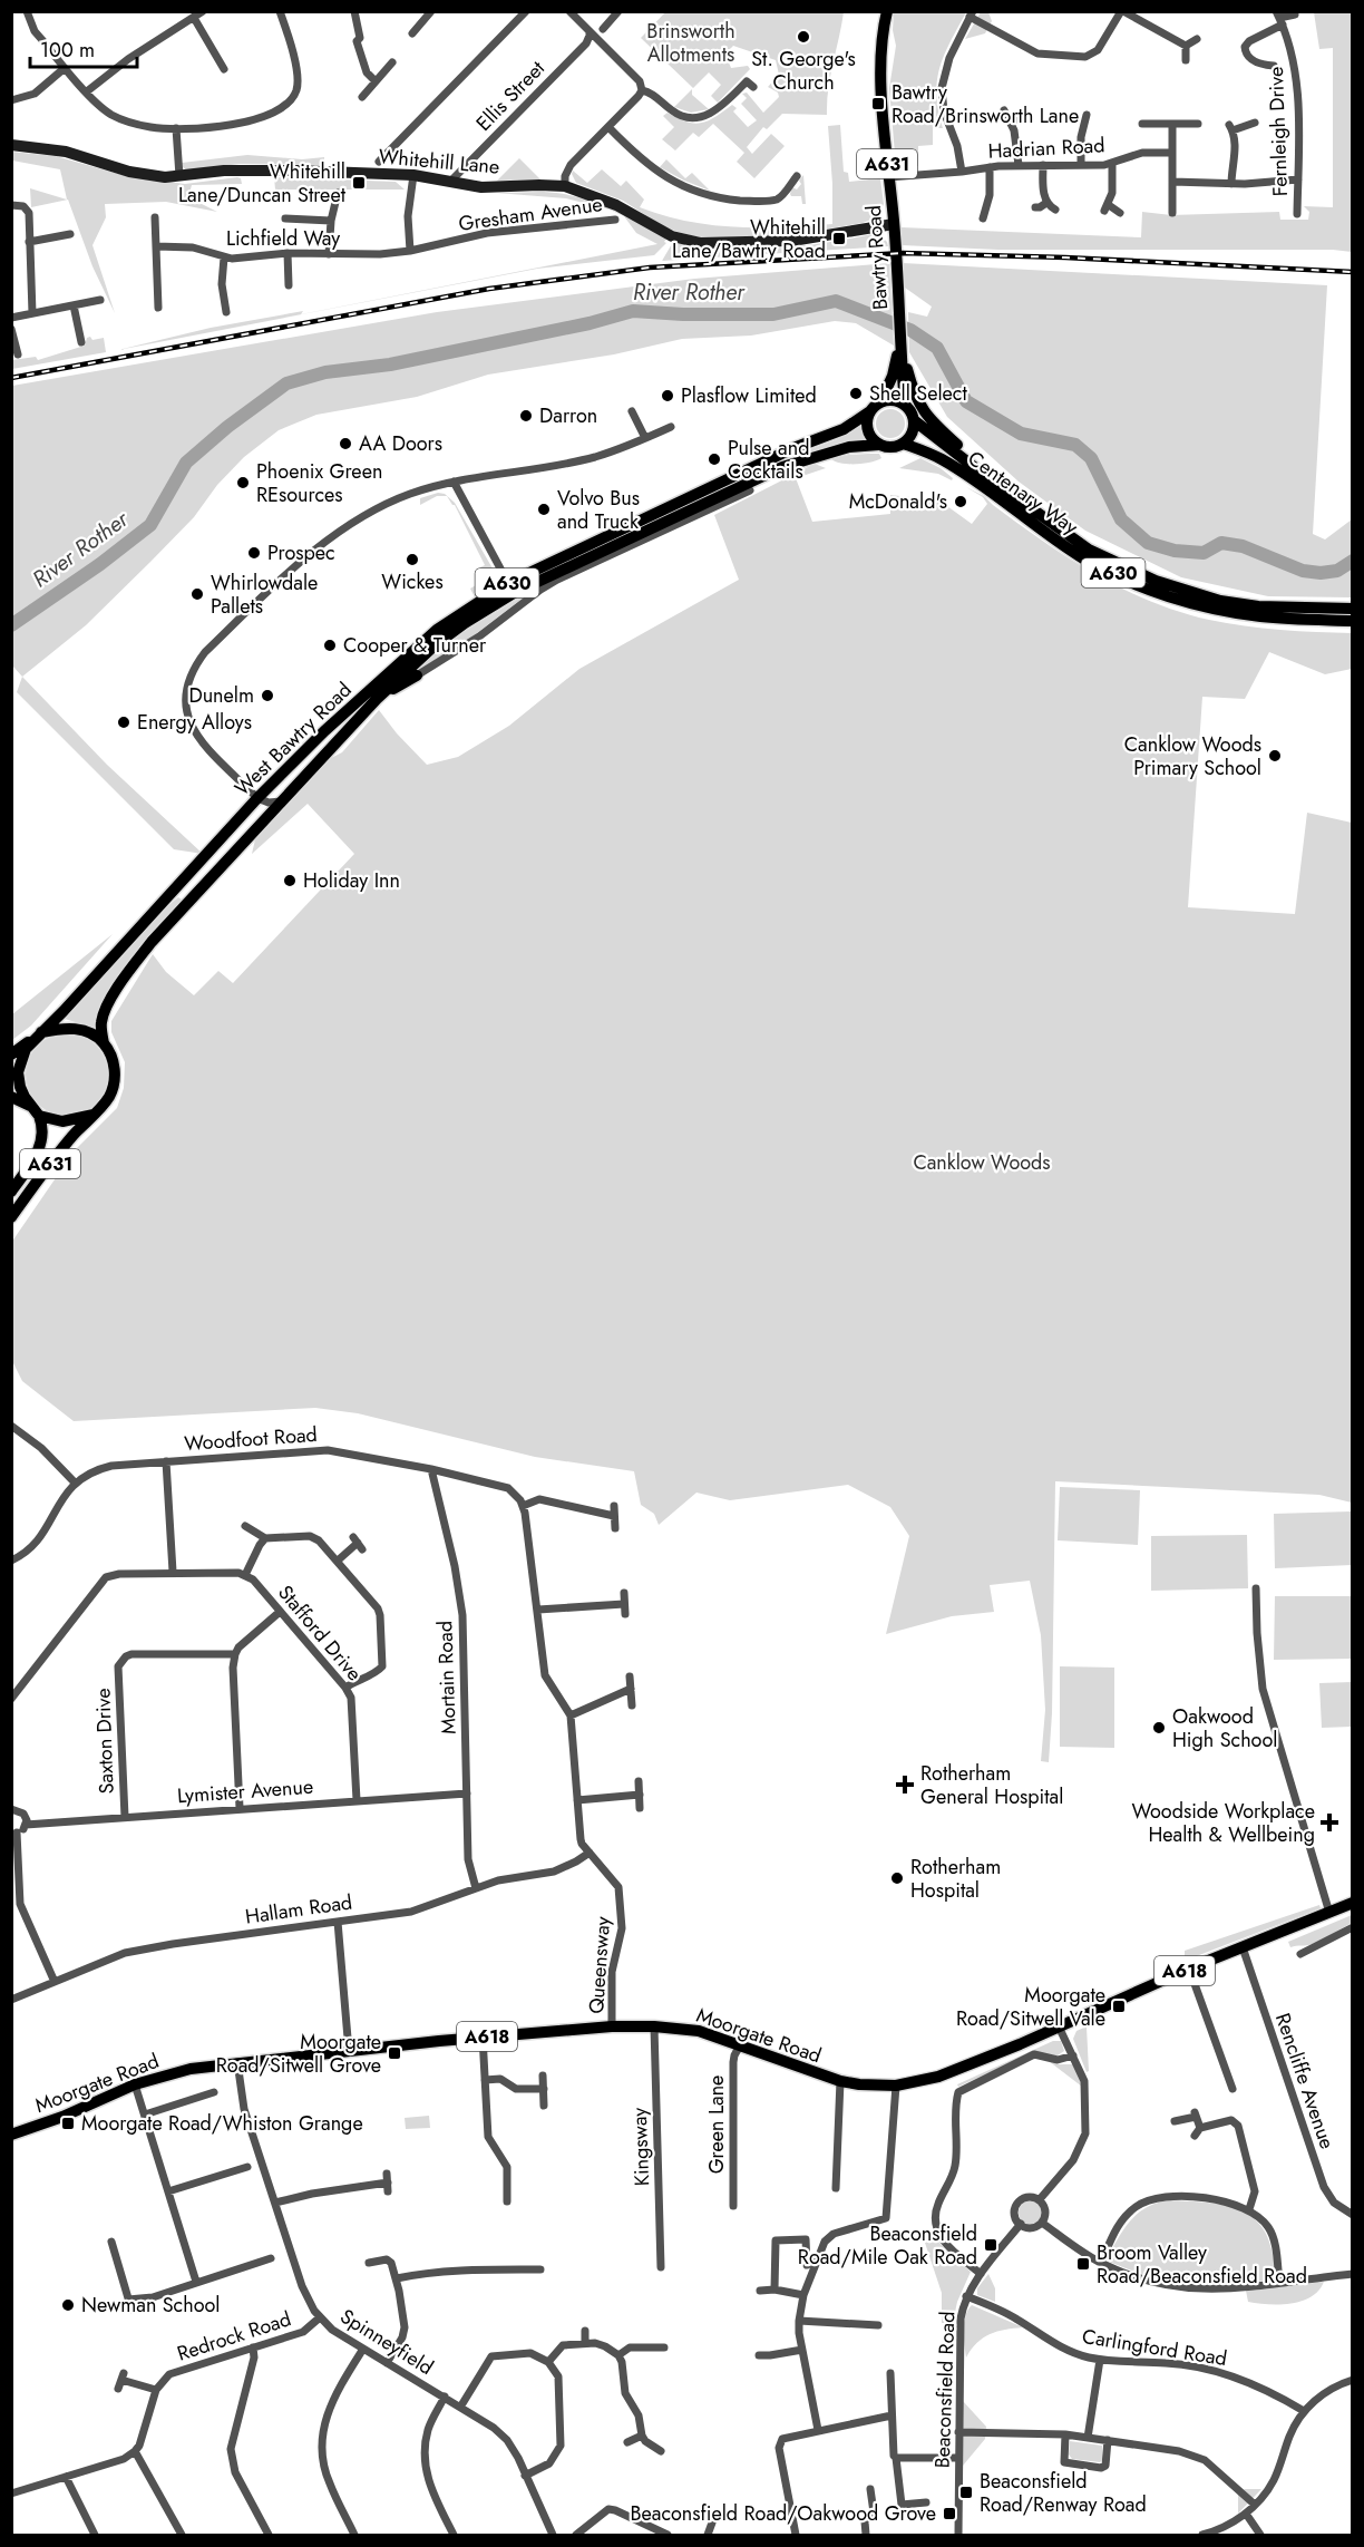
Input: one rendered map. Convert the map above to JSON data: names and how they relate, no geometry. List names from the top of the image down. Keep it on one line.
{"streets":{"main road":["Whitehill Lane","A631","Bawtry Road","Centenary Way","A630","West Bawtry Road","A618","Moorgate Road"],"street":["Ellis Street","Fernleigh Drive","Hadrian Road","Gresham Avenue","Lichfield Way","Woodfoot Road","Stafford Drive","Mortain Road","Saxton Drive","Lymister Avenue","Hallam Road","Queensway","Rencliffe Avenue","Green Lane","Kingsway","Redrock Road","Spinneyfield","Carlingford Road","Beaconsfield Road"]},"crossings":[["Ellis Street","Whitehill Lane"],["Hadrian Road","Bawtry Road"],["Whitehill Lane","Bawtry Road"],["A631","West Bawtry Road"],["Gresham Avenue","Lichfield Way"],["Bawtry Road","Centenary Way"],["Bawtry Road","A630"],["Bawtry Road","West Bawtry Road"],["Centenary Way","A630"],["Centenary Way","West Bawtry Road"],["A630","West Bawtry Road"],["Woodfoot Road","Mortain Road"],["Woodfoot Road","Queensway"],["Stafford Drive","Lymister Avenue"],["Mortain Road","Lymister Avenue"],["Mortain Road","Hallam Road"],["Saxton Drive","Lymister Avenue"],["Hallam Road","Queensway"],["Queensway","Moorgate Road"],["Moorgate Road","Rencliffe Avenue"],["Moorgate Road","Green Lane"],["Moorgate Road","Kingsway"],["Moorgate Road","Spinneyfield"],["Redrock Road","Spinneyfield"],["Carlingford Road","Beaconsfield Road"]],"water":["River Rother"],"parks":["Brinsworth Allotments","Canklow Woods"],"places":{"other":["St. George's Church","Shell Select","Plasflow Limited","Darron","AA Doors","Pulse and Cocktails","Phoenix Green REsources","McDonald's","Volvo Bus and Truck","Prospec","Wickes","Whirlowdale Pallets","Cooper & Turner","Dunelm","Energy Alloys","Canklow Woods Primary School","Holiday Inn","Oakwood High School","Rotherham Hospital","Newman School"],"transit":["Bawtry Road/Brinsworth Lane","Whitehill Lane/Duncan Street","Whitehill Lane/Bawtry Road","Moorgate Road/Sitwell Vale","Moorgate Road/Sitwell Grove","Moorgate Road/Whiston Grange","Beaconsfield Road/Mile Oak Road","Broom Valley Road/Beaconsfield Road","Beaconsfield Road/Renway Road","Beaconsfield Road/Oakwood Grove"],"health":["Rotherham General Hospital","Woodside Workplace Health & Wellbeing"]},"scale_bar":"100 m"}
